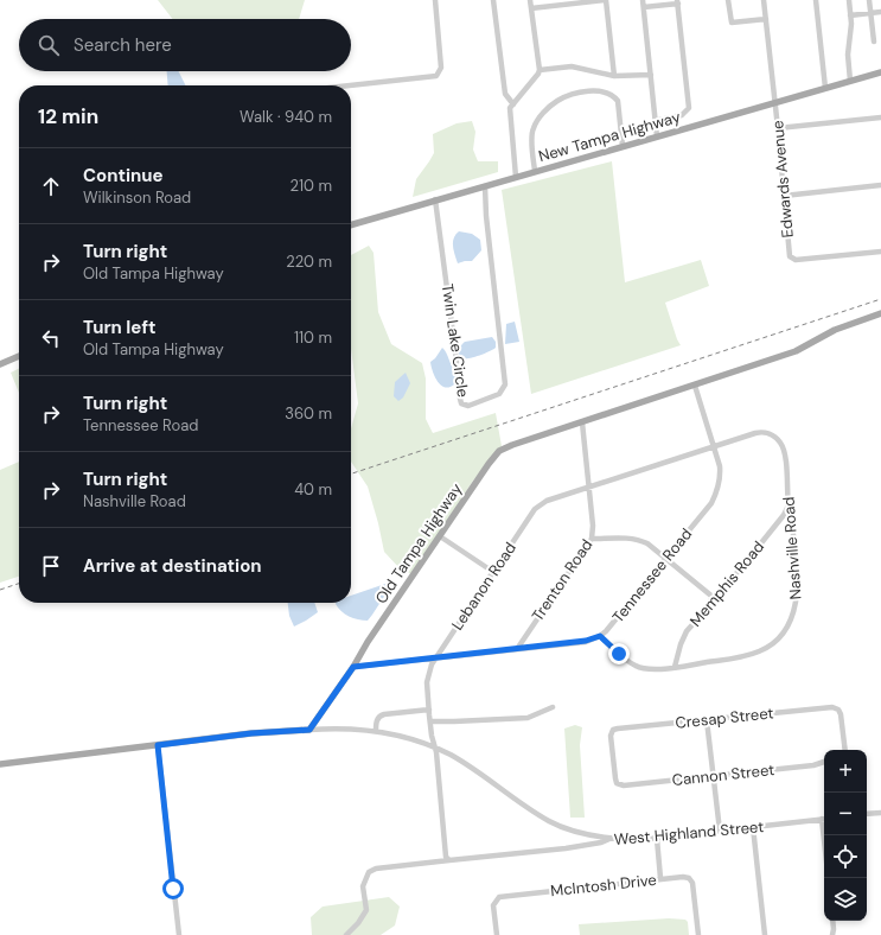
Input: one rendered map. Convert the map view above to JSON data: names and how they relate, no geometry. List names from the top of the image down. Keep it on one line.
{"streets":{"main road":["New Tampa Highway","Old Tampa Highway"],"street":["Edwards Avenue","Twin Lake Circle","Nashville Road","Tennessee Road","Trenton Road","Memphis Road","Lebanon Road","Cresap Street","Cannon Street","West Highland Street","McIntosh Drive"]},"crossings":[["New Tampa Highway","Edwards Avenue"],["New Tampa Highway","Twin Lake Circle"],["Old Tampa Highway","Tennessee Road"],["Old Tampa Highway","Trenton Road"],["Nashville Road","Tennessee Road"],["Nashville Road","Memphis Road"],["Nashville Road","Lebanon Road"],["Tennessee Road","Trenton Road"],["Tennessee Road","Lebanon Road"],["Trenton Road","Lebanon Road"],["Lebanon Road","West Highland Street"],["Cresap Street","Cannon Street"]],"page":{"search":"Search here","heading":["12 min","Walk · 940 m"],"list":[["Continue","Wilkinson Road","210 m"],["Turn right","Old Tampa Highway","220 m"],["Turn left","Old Tampa Highway","110 m"],["Turn right","Tennessee Road","360 m"],["Turn right","Nashville Road","40 m"],"Arrive at destination"],"map_buttons":["+","−"]}}
